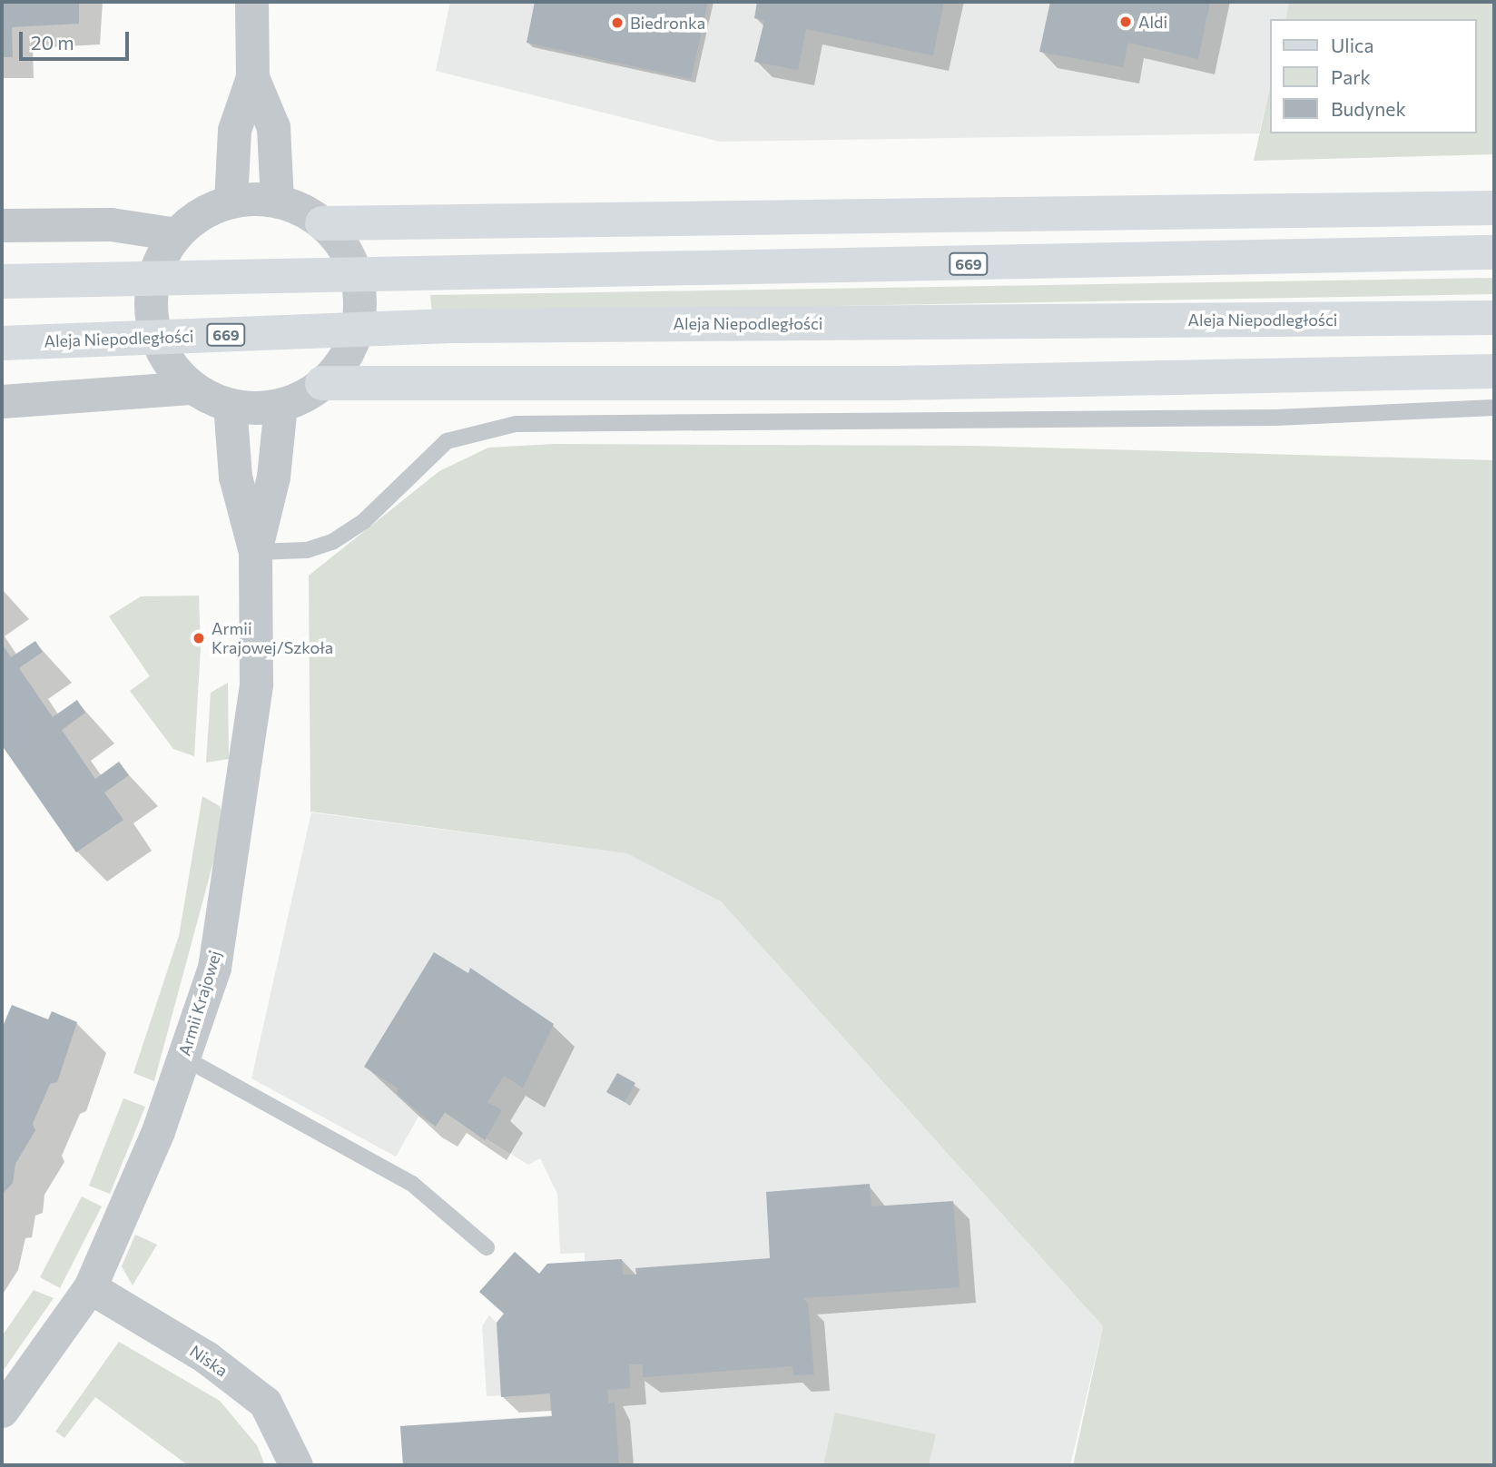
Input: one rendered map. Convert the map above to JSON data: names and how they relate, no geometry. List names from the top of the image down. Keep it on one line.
{"streets":{"main road":["669","Aleja Niepodległości"],"street":["Armii Krajowej","Niska"]},"crossings":[["Armii Krajowej","Niska"]],"places":["Aldi","Biedronka","Armii Krajowej/Szkoła"],"legend":["Ulica","Park","Budynek"],"scale_bar":"20 m"}
